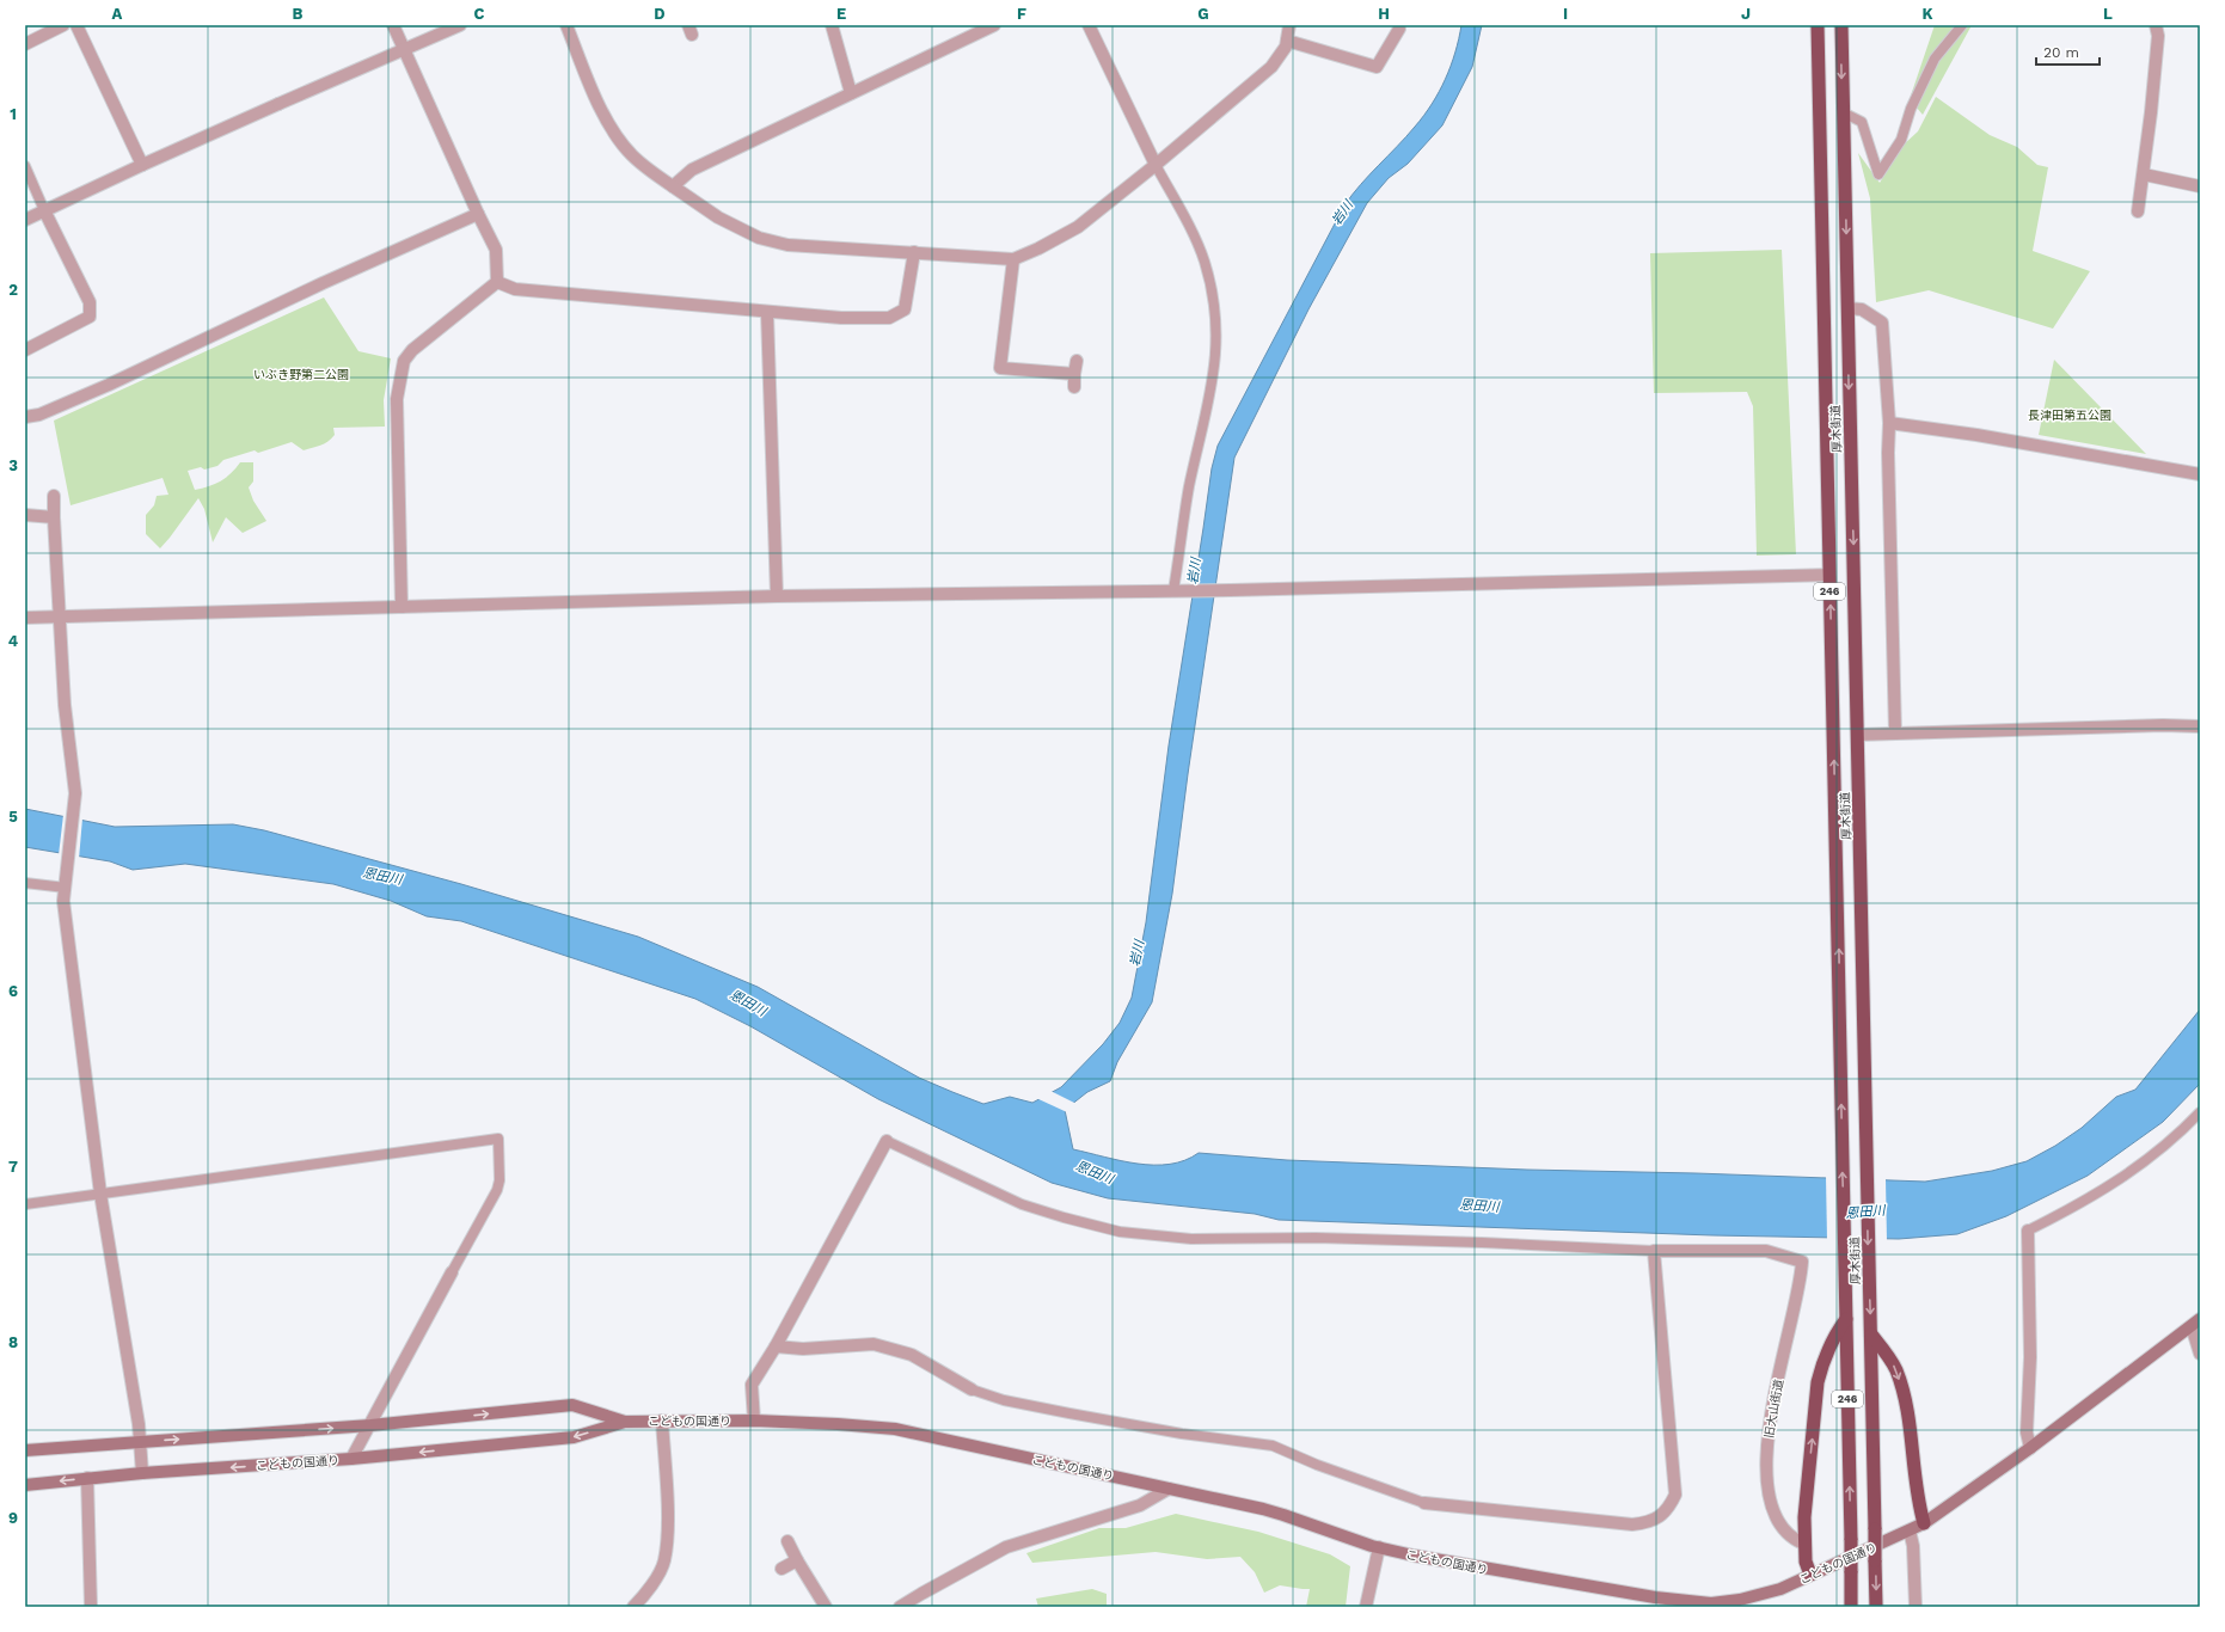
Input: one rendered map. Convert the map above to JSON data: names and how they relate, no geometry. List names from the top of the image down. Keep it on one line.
{"streets":{"highway":["厚木街道","246"],"main road":["こどもの国通り"],"street":["旧大山街道"]},"water":["岩川","恩田川"],"parks":["いぶき野第二公園","長津田第五公園"],"scale_bar":"20 m","grid":{"columns":["A","B","C","D","E","F","G","H","I","J","K","L"],"rows":["1","2","3","4","5","6","7","8","9"]}}
